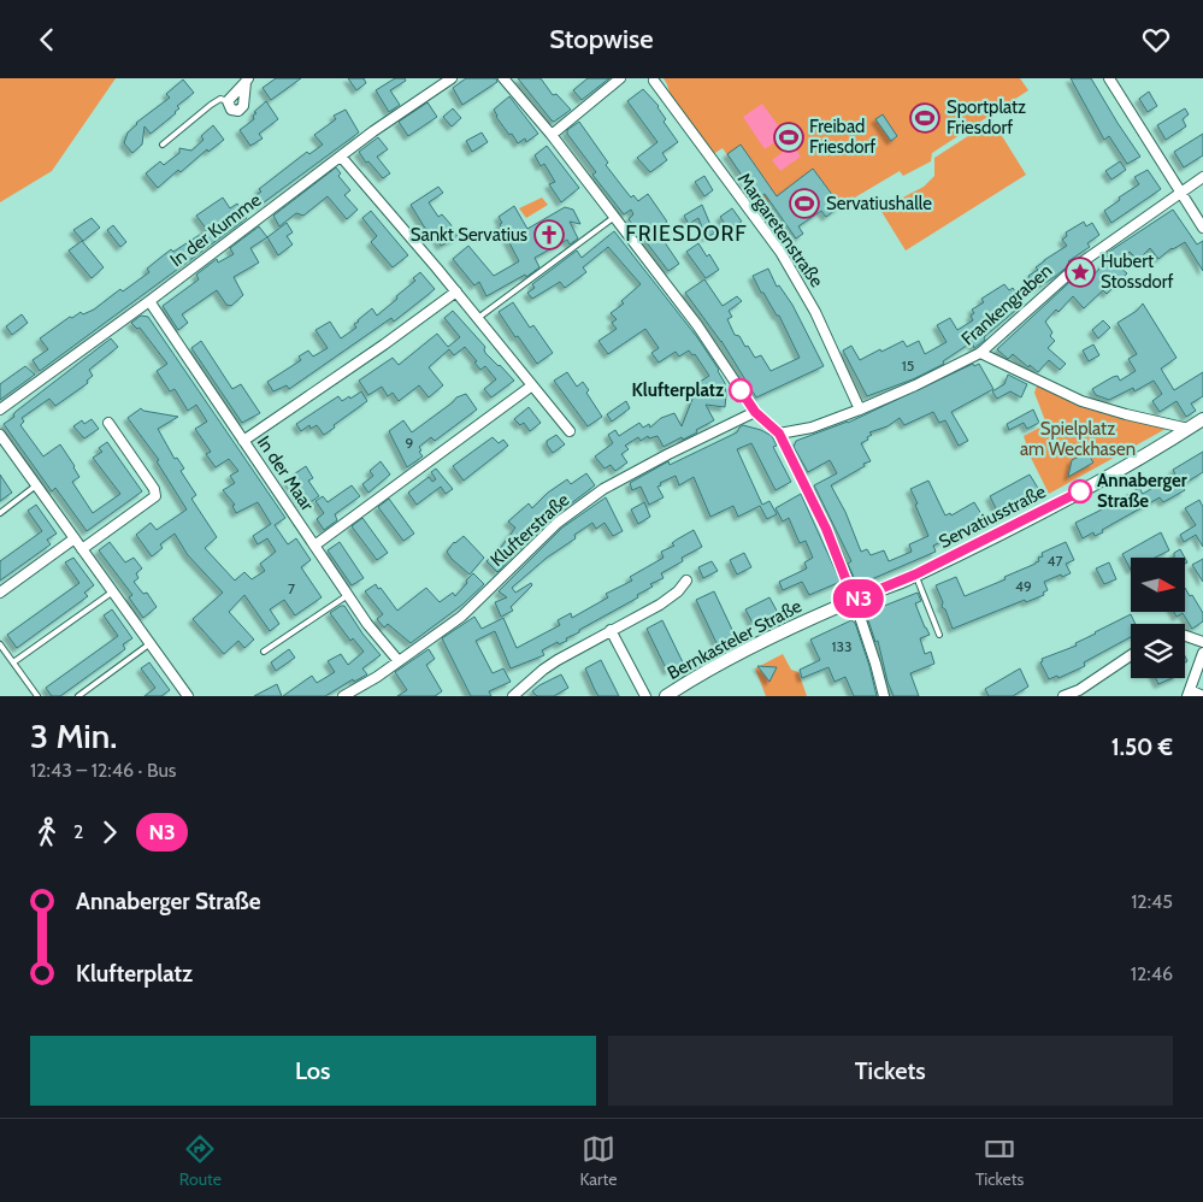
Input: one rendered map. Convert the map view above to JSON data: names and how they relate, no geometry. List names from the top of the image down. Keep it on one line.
{"streets":{"street":["In der Kumme","Margaretenstraße","Frankengraben","In der Maar","Servatiusstraße","Klufterstraße","Bernkasteler Straße"]},"crossings":[["In der Kumme","In der Maar"],["Margaretenstraße","Frankengraben"],["In der Maar","Klufterstraße"],["Servatiusstraße","Bernkasteler Straße"]],"districts":["FRIESDORF"],"parks":["Spielplatz am Weckhasen"],"places":{"sports":["Sportplatz Friesdorf","Freibad Friesdorf","Servatiushalle"],"church":["Sankt Servatius"],"place":["Hubert Stossdorf"],"other":["Klufterplatz","Annaberger Straße"]},"lines":["bus line N3"],"house_numbers":["15","9","47","49","7","133"],"north":"right","page":{"header":"Stopwise","on_map":"N3","heading":["3 Min.","12:43 – 12:46 · Bus","1.50 €"],"legs":["2","N3"],"list":[{"name":"Annaberger Straße","value":"12:45"},{"name":"Klufterplatz","value":"12:46"}],"buttons":["Los","Tickets"],"tabs":["Route","Karte","Tickets"]}}
